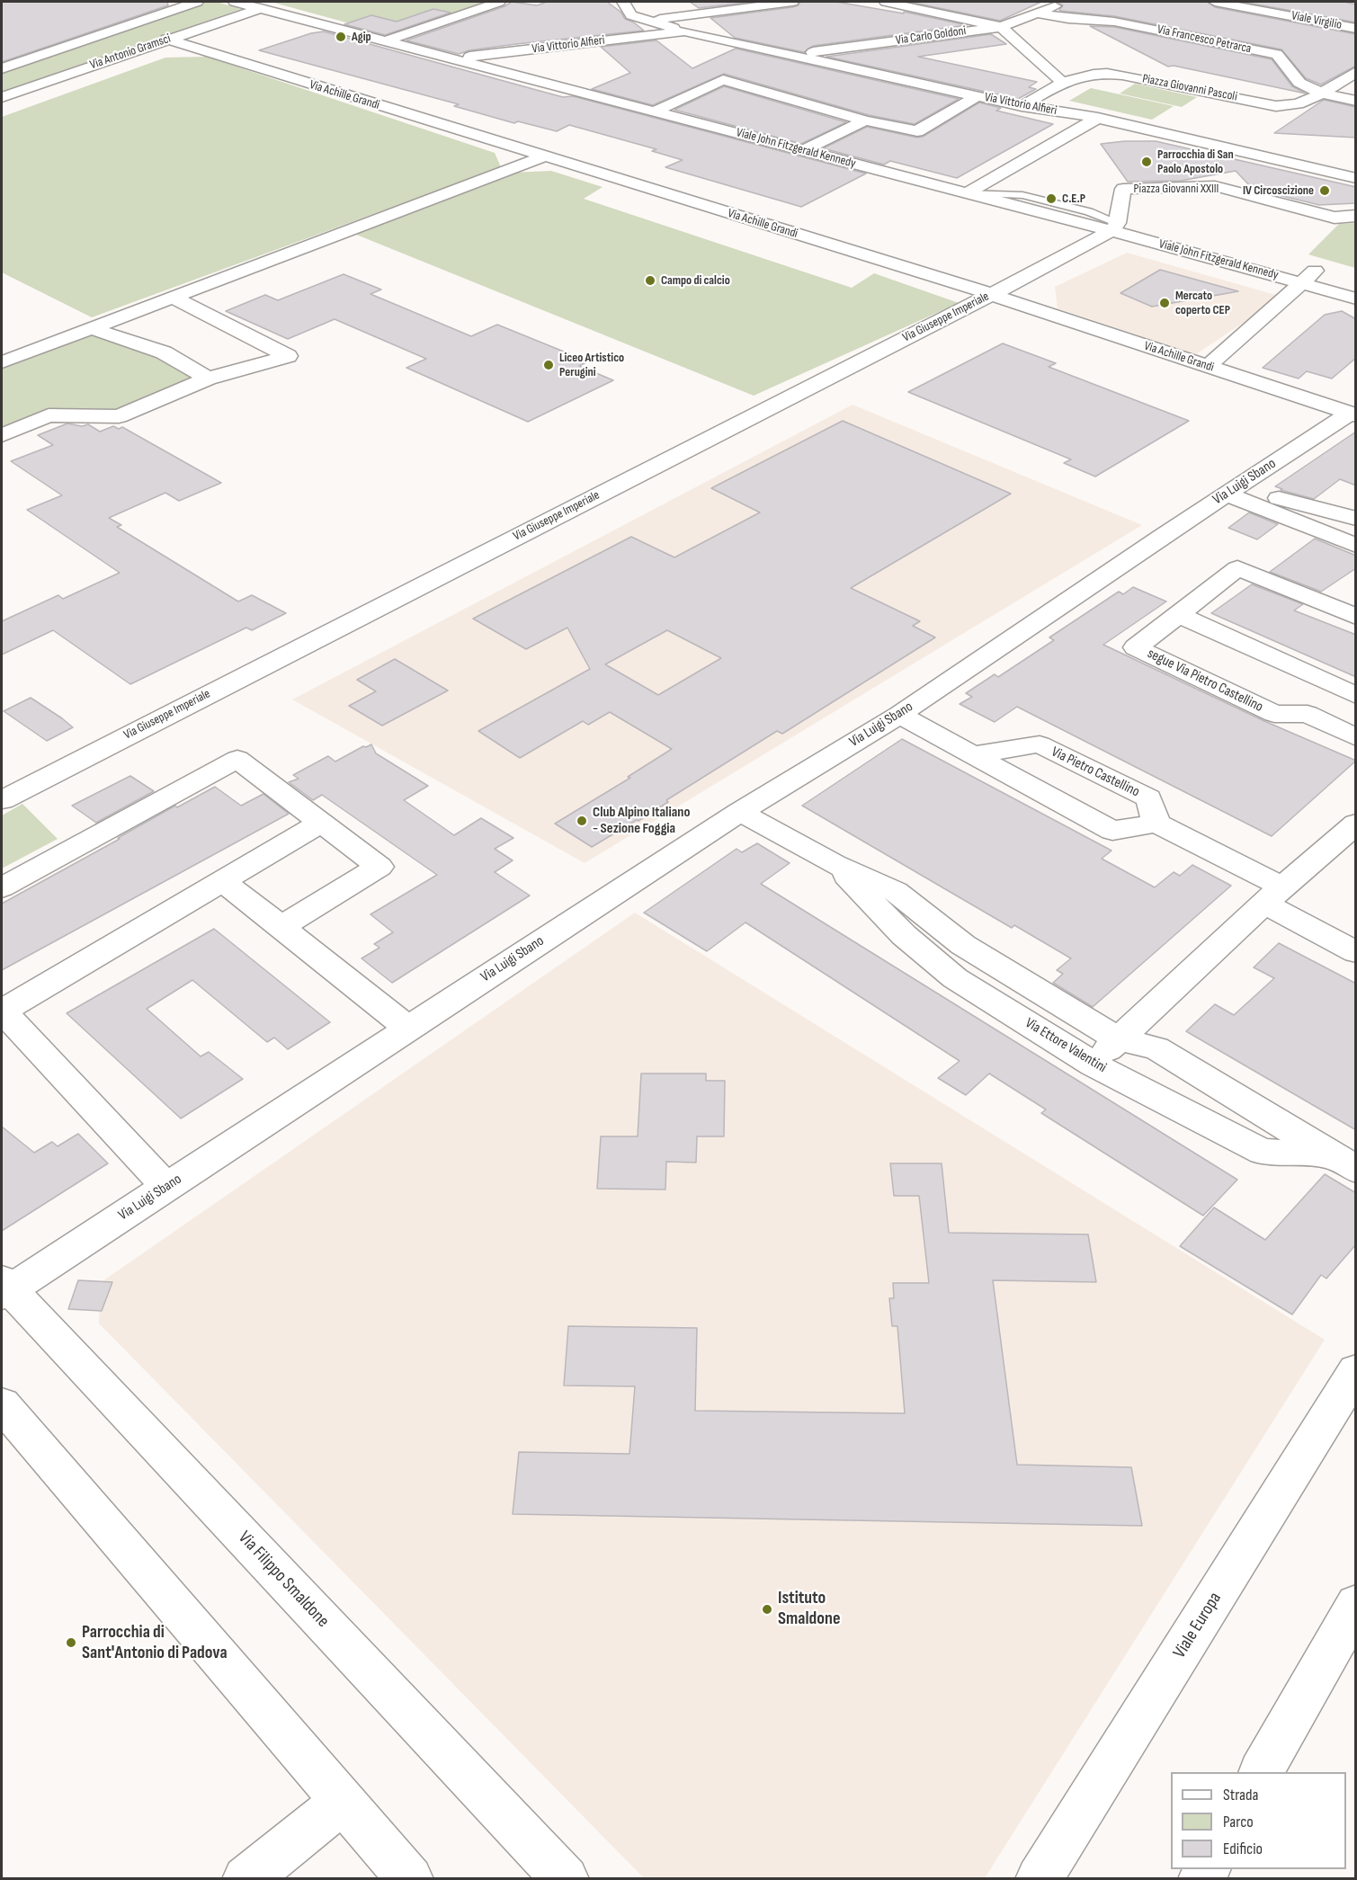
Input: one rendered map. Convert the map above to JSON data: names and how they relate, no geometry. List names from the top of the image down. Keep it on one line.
{"streets":{"street":["Viale Virgilio","Via Carlo Goldoni","Via Francesco Petrarca","Via Vittorio Alfieri","Via Antonio Gramsci","Piazza Giovanni Pascoli","Via Achille Grandi","Viale John Fitzgerald Kennedy","Piazza Giovanni XXIII","Via Giuseppe Imperiale","Via Luigi Sbano","segue Via Pietro Castellino","Via Pietro Castellino","Via Ettore Valentini","Via Filippo Smaldone","Viale Europa"]},"crossings":[["Via Carlo Goldoni","Via Francesco Petrarca"],["Via Carlo Goldoni","Via Vittorio Alfieri"],["Via Francesco Petrarca","Piazza Giovanni Pascoli"],["Via Vittorio Alfieri","Piazza Giovanni Pascoli"],["Via Vittorio Alfieri","Viale John Fitzgerald Kennedy"],["Via Antonio Gramsci","Via Achille Grandi"],["Via Antonio Gramsci","Viale John Fitzgerald Kennedy"],["Via Achille Grandi","Via Giuseppe Imperiale"],["Via Achille Grandi","Via Luigi Sbano"],["Viale John Fitzgerald Kennedy","Piazza Giovanni XXIII"],["Viale John Fitzgerald Kennedy","Via Giuseppe Imperiale"],["Piazza Giovanni XXIII","Via Giuseppe Imperiale"],["Via Luigi Sbano","Via Ettore Valentini"],["Via Luigi Sbano","Via Filippo Smaldone"]],"places":["Agip","Parrocchia di San Paolo Apostolo","IV Circoscizione","C.E.P","Campo di calcio","Mercato coperto CEP","Liceo Artistico Perugini","Club Alpino Italiano - Sezione Foggia","Istituto Smaldone","Parrocchia di Sant'Antonio di Padova"],"legend":["Strada","Parco","Edificio"]}
